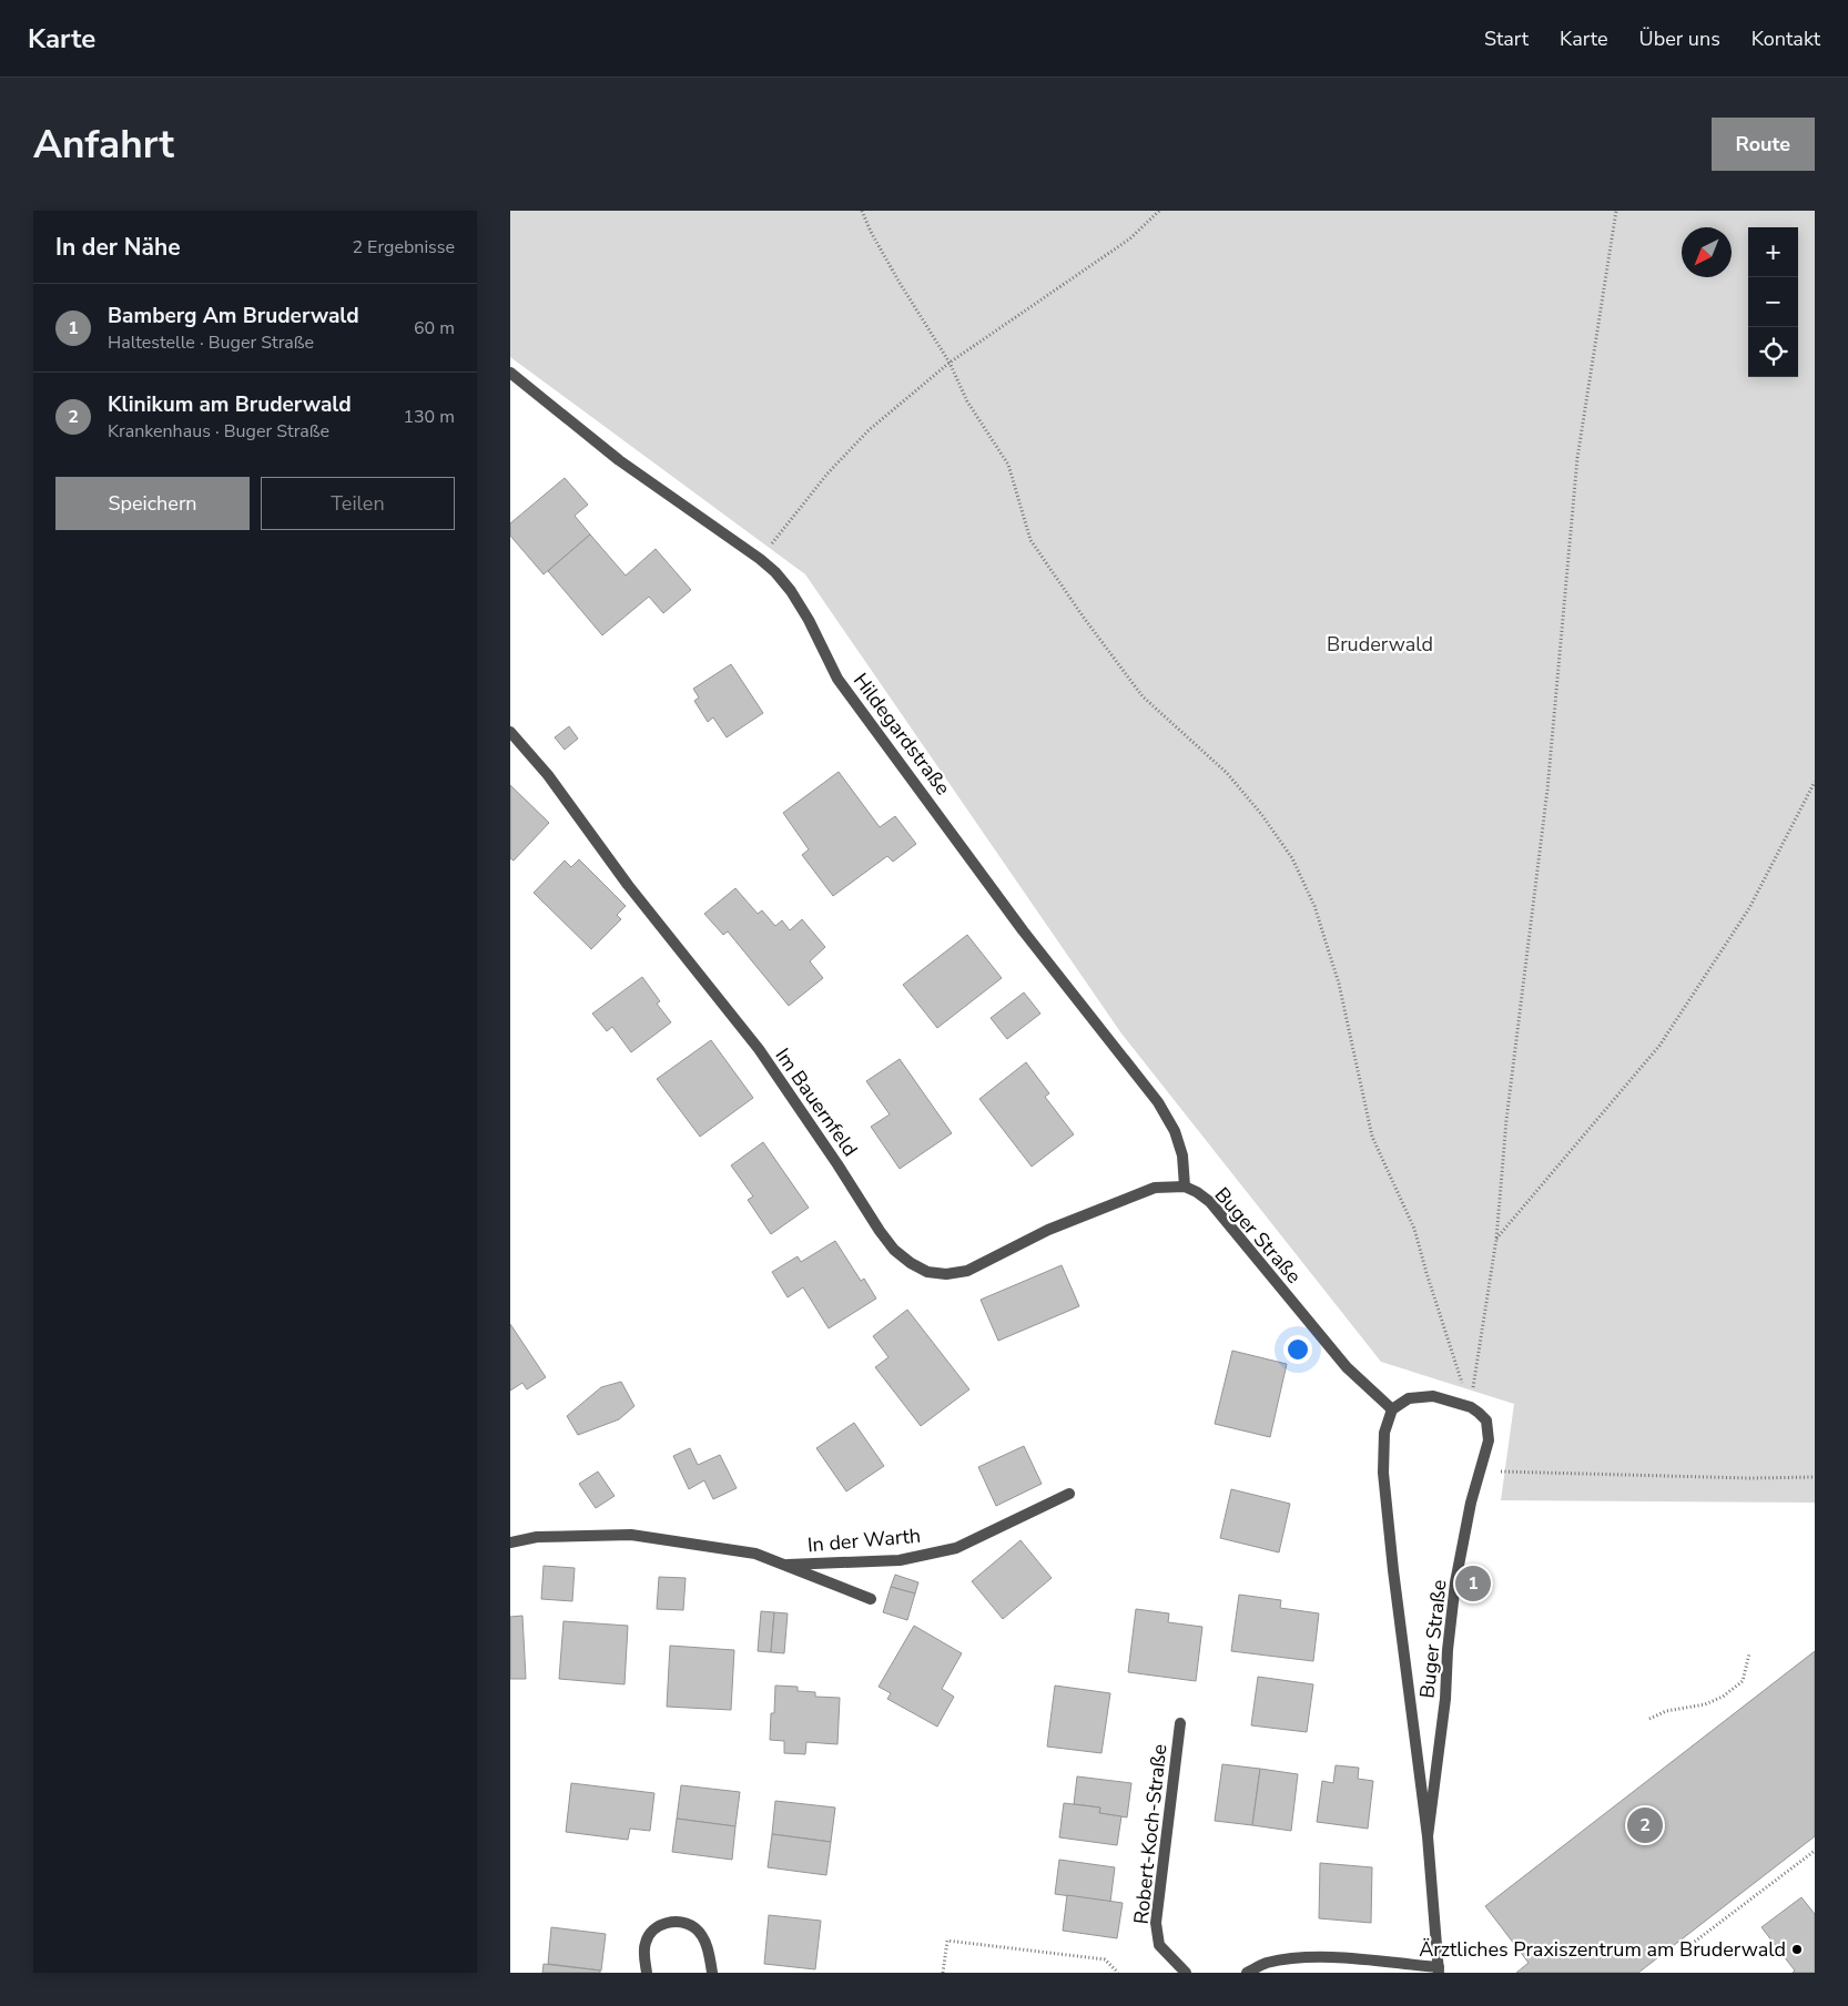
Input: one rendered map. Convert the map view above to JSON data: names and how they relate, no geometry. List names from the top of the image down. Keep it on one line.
{"streets":{"street":["Hildegardstraße","Im Bauernfeld","Buger Straße","In der Warth","Robert-Koch-Straße"]},"crossings":[["Hildegardstraße","Im Bauernfeld"],["Hildegardstraße","Buger Straße"],["Im Bauernfeld","Buger Straße"]],"parks":["Bruderwald"],"places":["Ärztliches Praxiszentrum am Bruderwald"],"north":"bottom left","page":{"header":"Karte","nav":["Start","Karte","Über uns","Kontakt"],"buttons":["Route",["Speichern","Teilen"]],"title":"Anfahrt","heading":["In der Nähe","2 Ergebnisse"],"map_buttons":["+","−"],"list":[{"mark":"1","name":"Bamberg Am Bruderwald","note":"Haltestelle · Buger Straße","value":"60 m"},{"mark":"2","name":"Klinikum am Bruderwald","note":"Krankenhaus · Buger Straße","value":"130 m"}],"pins":["1","2"]}}
